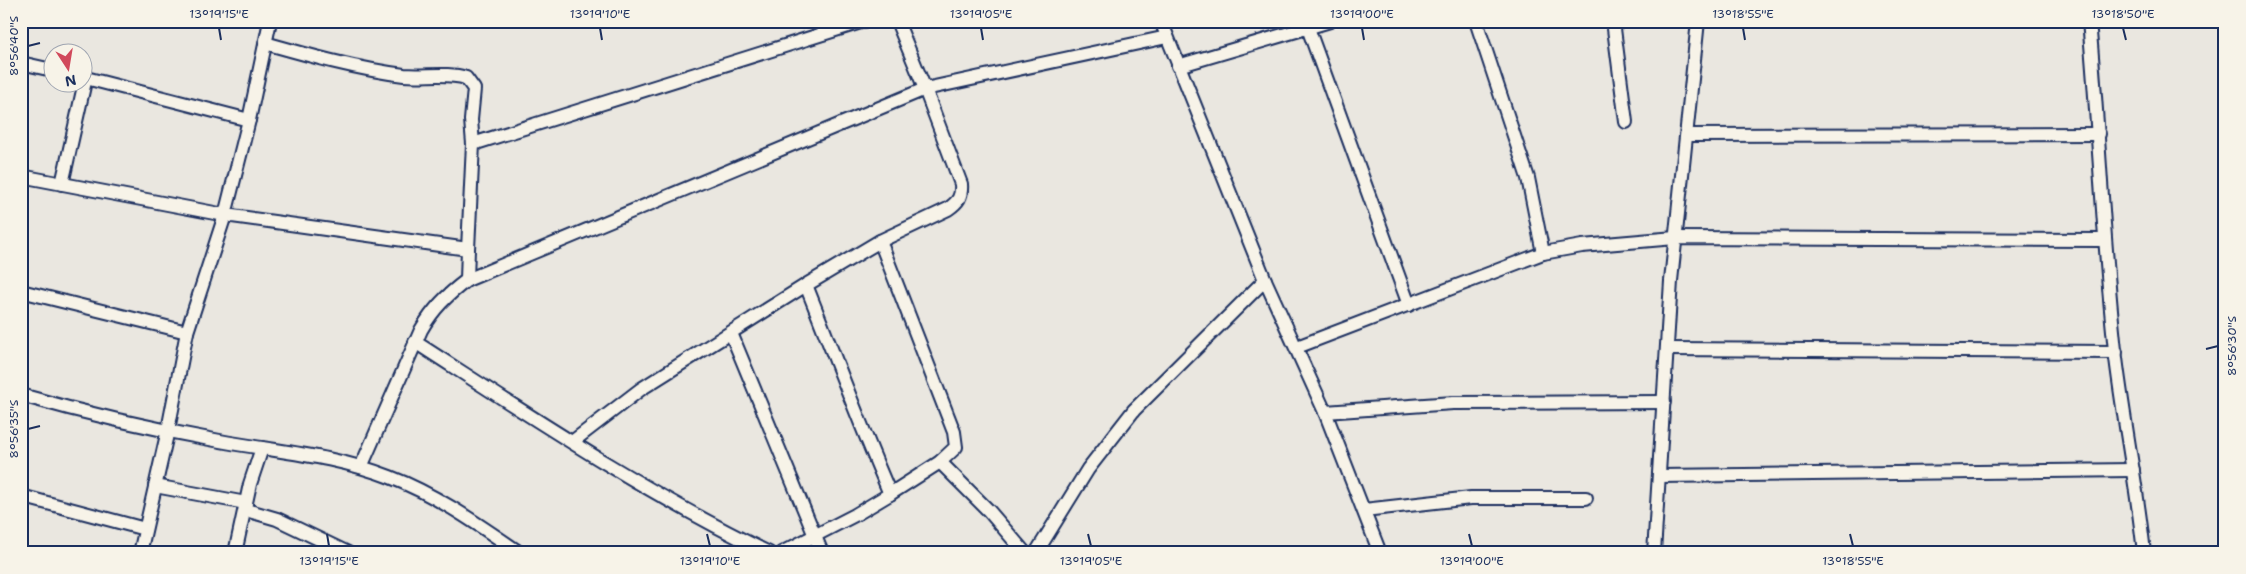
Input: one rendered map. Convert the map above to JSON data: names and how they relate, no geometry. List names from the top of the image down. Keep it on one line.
{"north":"bottom","coordinates":["13°19'15\"E","13°19'10\"E","13°19'05\"E","13°19'00\"E","13°18'55\"E","13°18'50\"E","8°56'40\"S","8°56'30\"S","8°56'35\"S"]}
